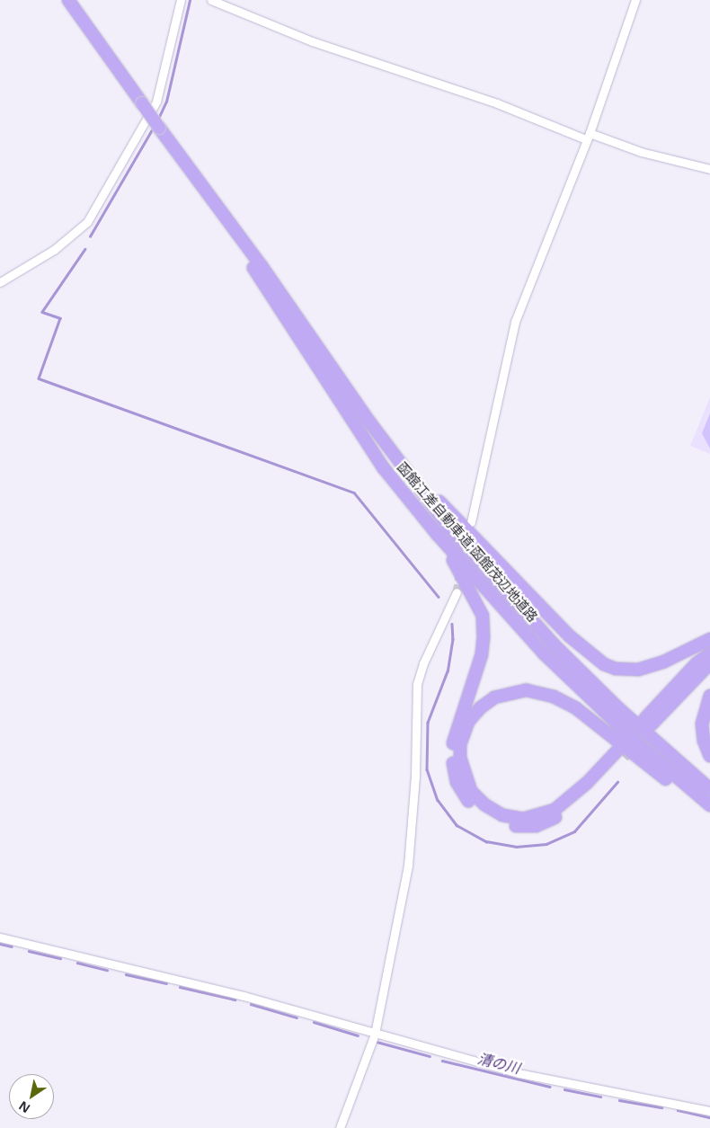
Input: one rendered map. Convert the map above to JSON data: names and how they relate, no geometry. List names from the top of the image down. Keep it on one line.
{"streets":{"highway":["函館江差自動車道;函館茂辺地道路"]},"water":["清の川"],"north":"bottom left"}
